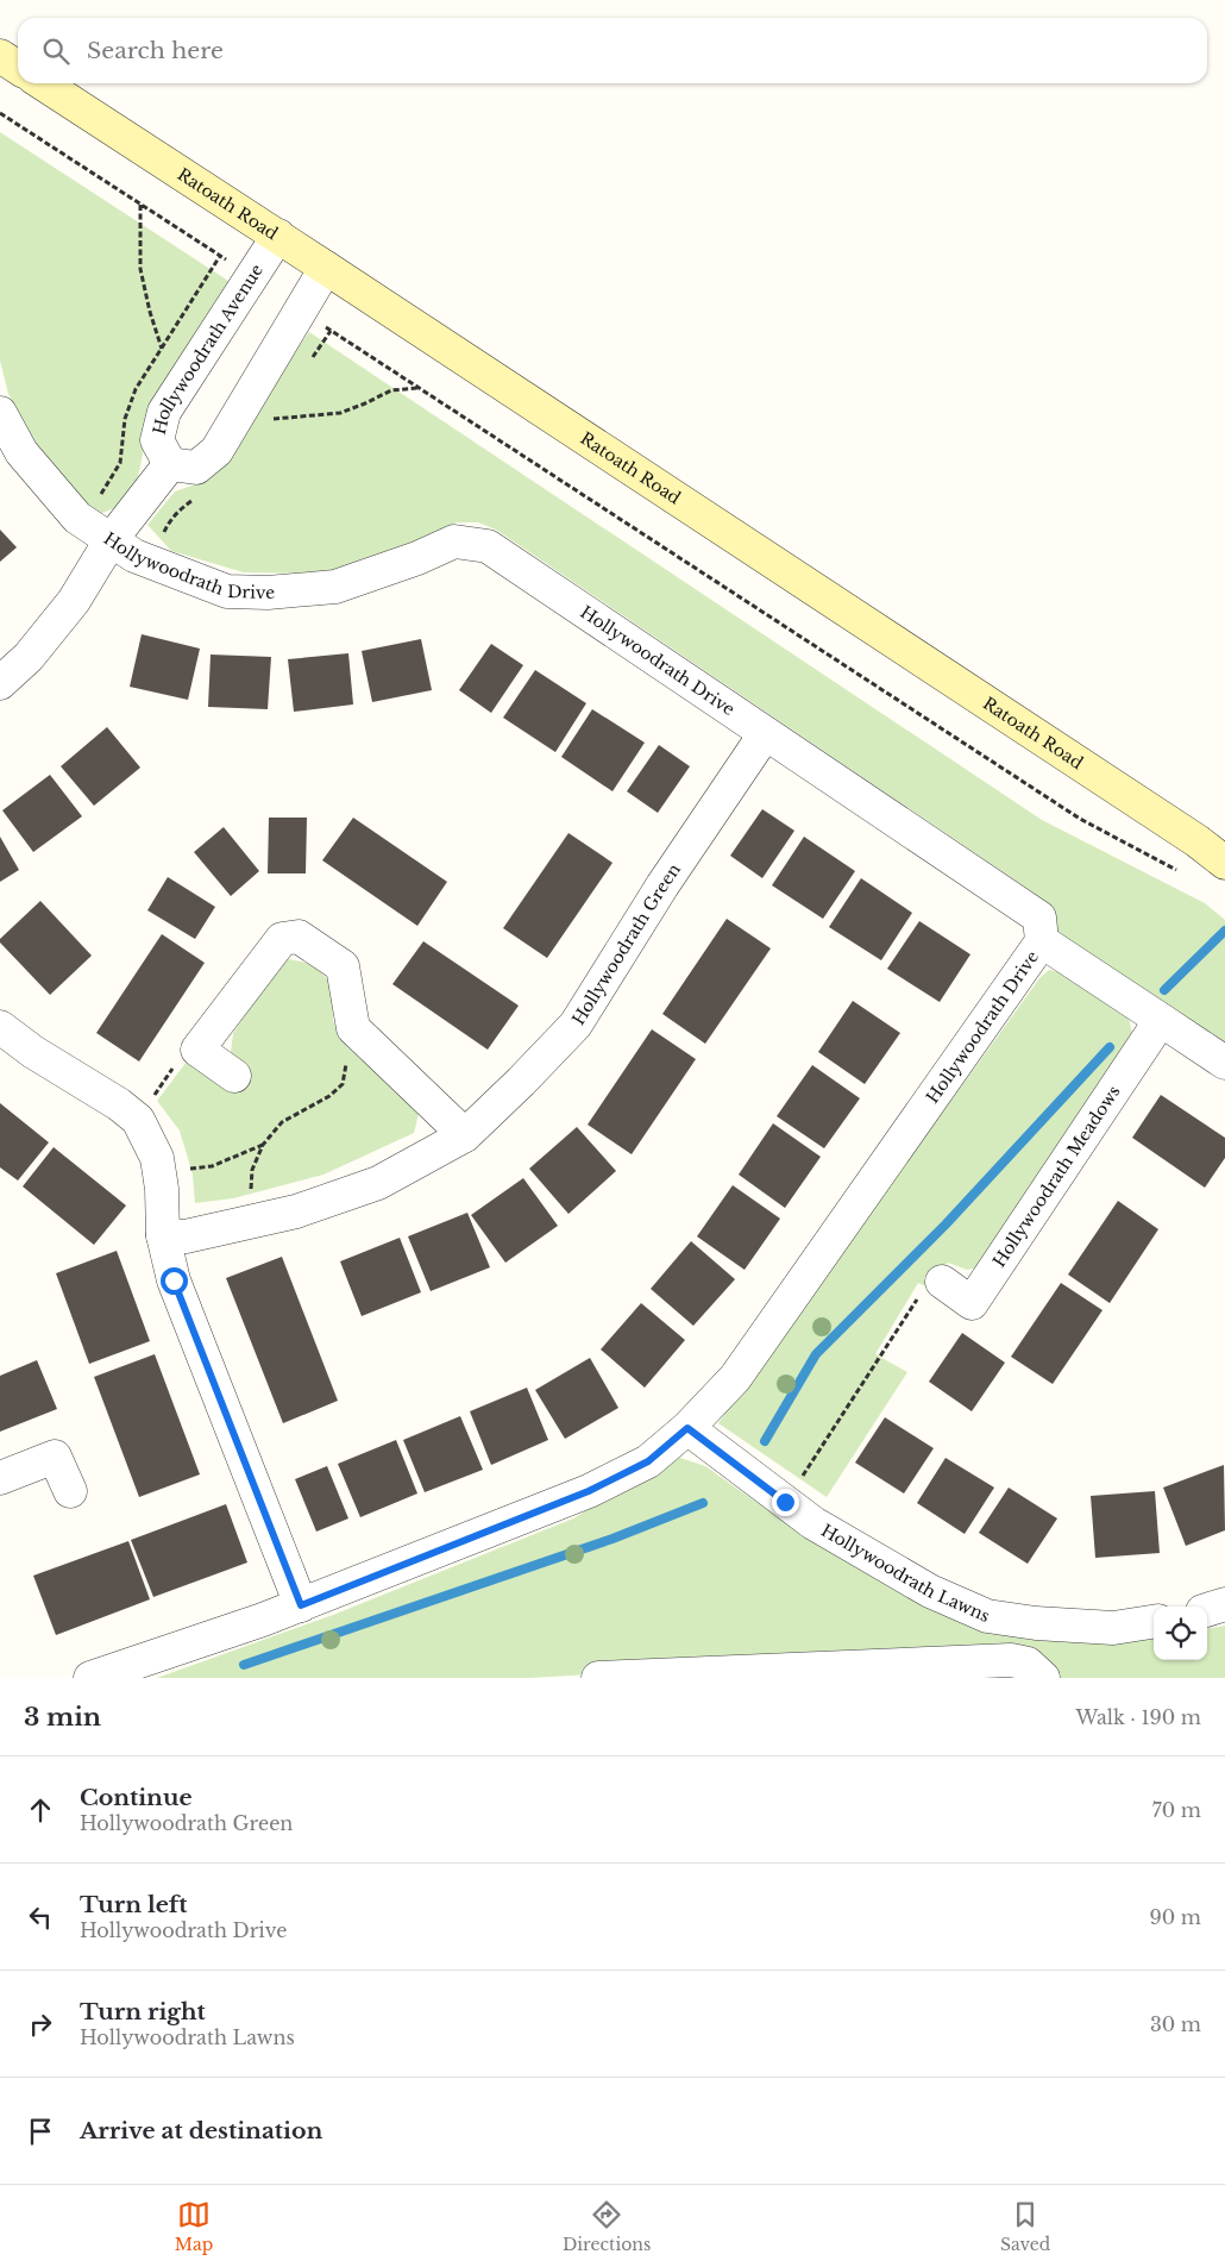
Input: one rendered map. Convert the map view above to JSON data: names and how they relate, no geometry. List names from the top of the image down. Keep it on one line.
{"streets":{"street":["Ratoath Road","Hollywoodrath Avenue","Hollywoodrath Drive","Hollywoodrath Green","Hollywoodrath Meadows","Hollywoodrath Lawns"]},"crossings":[["Ratoath Road","Hollywoodrath Avenue"],["Hollywoodrath Avenue","Hollywoodrath Drive"],["Hollywoodrath Drive","Hollywoodrath Green"],["Hollywoodrath Drive","Hollywoodrath Lawns"]],"page":{"search":"Search here","heading":["3 min","Walk · 190 m"],"list":[["Continue","Hollywoodrath Green","70 m"],["Turn left","Hollywoodrath Drive","90 m"],["Turn right","Hollywoodrath Lawns","30 m"],"Arrive at destination"],"nav":["Map","Directions","Saved"]}}
